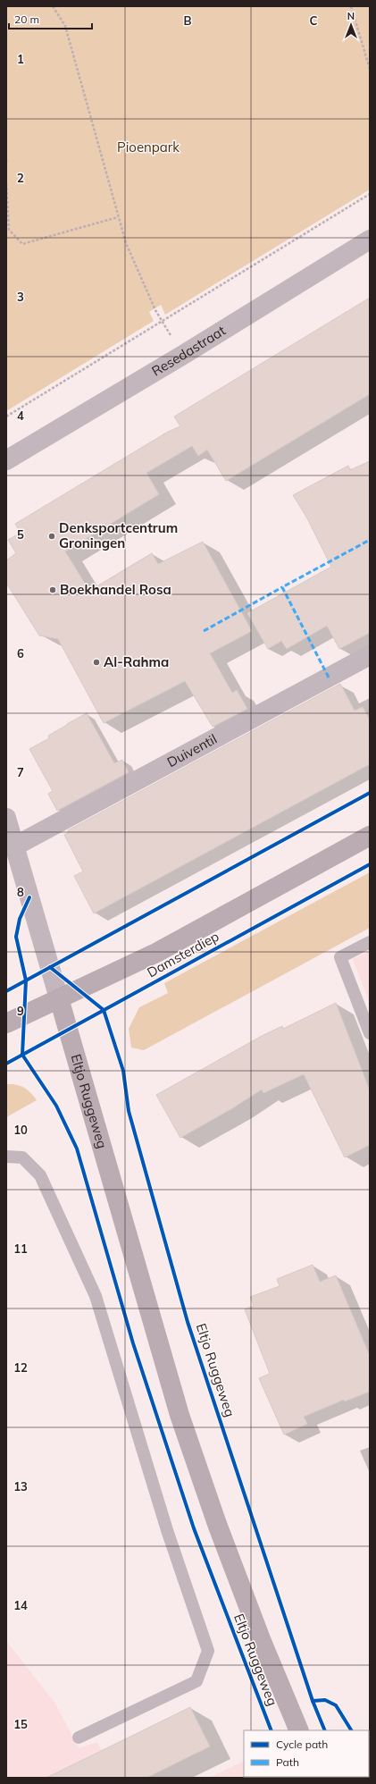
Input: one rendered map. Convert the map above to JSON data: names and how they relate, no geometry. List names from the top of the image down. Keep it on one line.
{"streets":{"street":["Resedastraat","Duiventil","Damsterdiep","Eltjo Ruggeweg"]},"crossings":[["Damsterdiep","Eltjo Ruggeweg"]],"parks":["Pioenpark"],"places":["Denksportcentrum Groningen","Boekhandel Rosa","Al-Rahma"],"legend":["Cycle path","Path"],"scale_bar":"20 m","north":"top","grid":{"columns":["B","C"],"rows":["1","2","3","4","5","6","7","8","9","10","11","12","13","14","15"]}}
